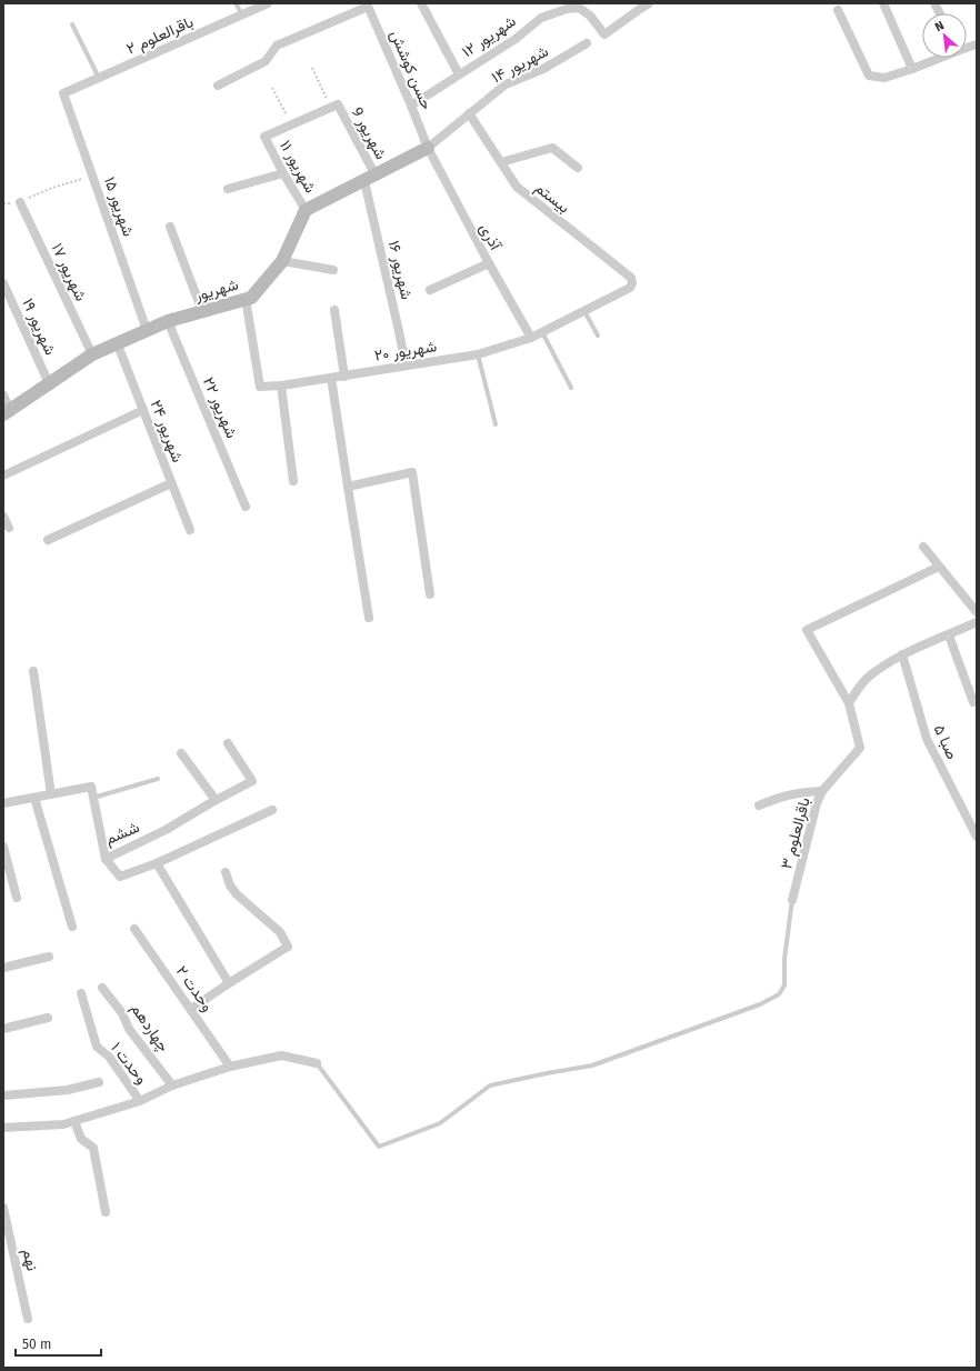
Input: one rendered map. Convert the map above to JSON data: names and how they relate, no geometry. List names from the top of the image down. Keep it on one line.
{"streets":{"street":["باقرالعلوم ۲","شهریور ۱۲","شهریور ۱۴","حسن کوشش","شهریور 9","شهریور ۱۱","بیستم","شهریور ۱۵","آذری","شهریور ۱۶","شهریور ۱۷","شهریور","شهریور ۱۹","شهریور ۲۰","شهریور ۲۲","شهریور ۲۴","صبا ۵","ششم","باقرالعلوم ۳","وحدت ۲","چهاردهم","وحدت ۱","نهم"]},"crossings":[["باقرالعلوم ۲","شهریور ۱۵"],["شهریور ۱۲","حسن کوشش"],["شهریور ۱۴","حسن کوشش"],["شهریور ۱۴","بیستم"],["شهریور ۱۴","آذری"],["حسن کوشش","آذری"],["شهریور 9","شهریور ۱۱"],["شهریور 9","شهریور ۱۶"],["شهریور ۱۱","شهریور"],["بیستم","شهریور ۲۰"],["شهریور ۱۵","شهریور"],["آذری","شهریور ۲۰"],["شهریور ۱۶","شهریور ۲۰"],["شهریور ۱۷","شهریور"],["شهریور","شهریور ۱۹"],["شهریور","شهریور ۲۰"],["شهریور","شهریور ۲۲"],["شهریور","شهریور ۲۴"]],"scale_bar":"50 m","north":"top left"}
